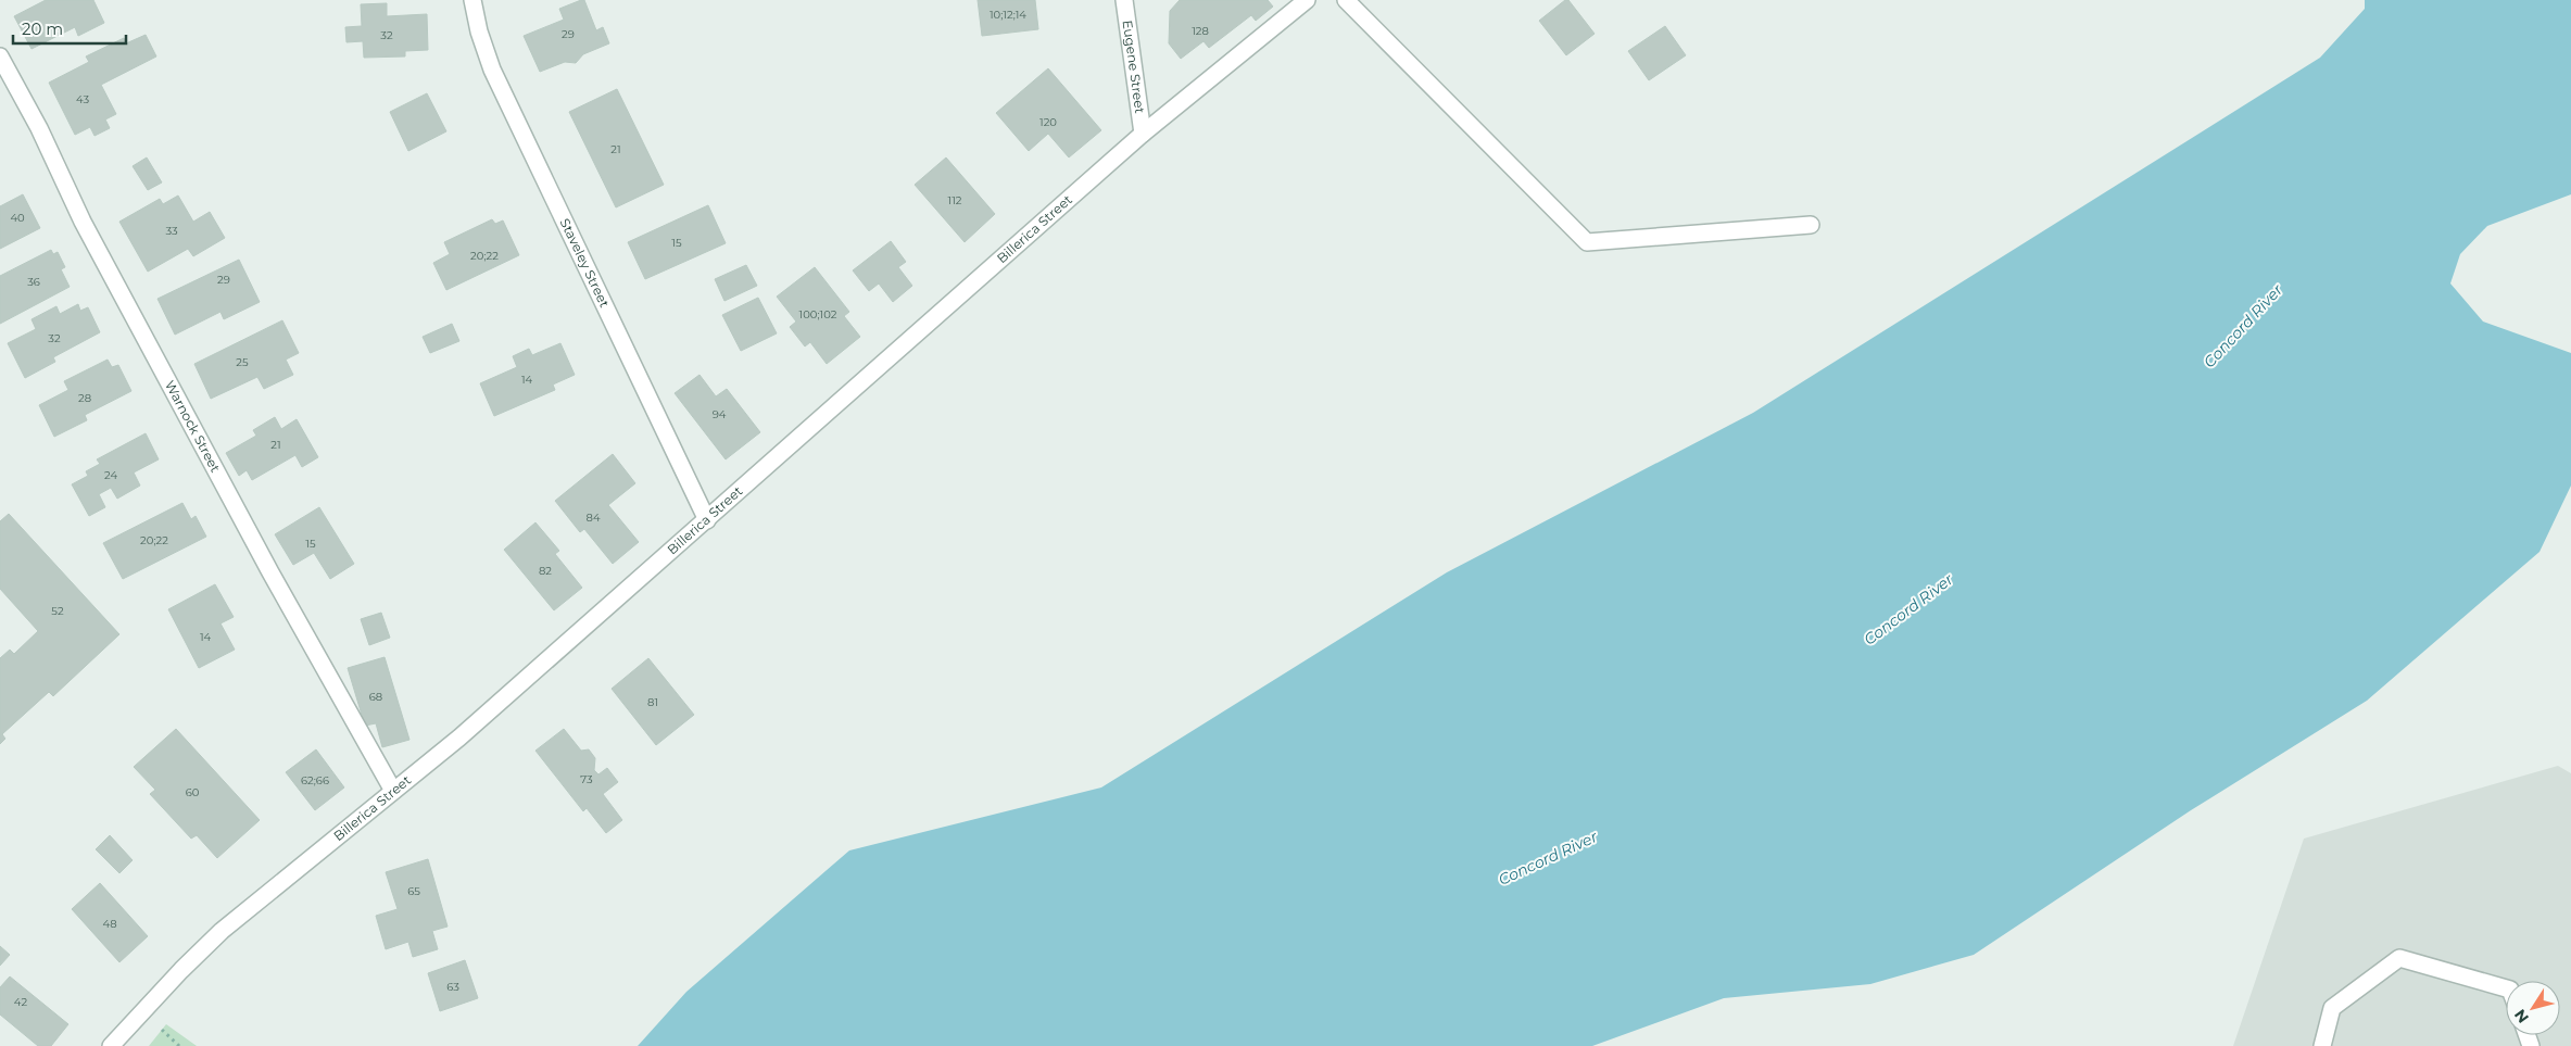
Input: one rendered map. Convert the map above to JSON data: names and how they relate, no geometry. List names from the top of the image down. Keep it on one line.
{"streets":{"street":["Eugene Street","Billerica Street","Staveley Street","Warnock Street"]},"crossings":[["Eugene Street","Billerica Street"],["Billerica Street","Staveley Street"],["Billerica Street","Warnock Street"]],"water":["Concord River"],"house_numbers":["10;12;14","128","29","32","43","120","21","112","40","33","15","20;22","29","36","100;102","32","25","14","28","94","21","24","84","20;22","15","82","52","14","68","81","73","62;66","60","65","48","63","42"],"scale_bar":"20 m","north":"bottom left"}
